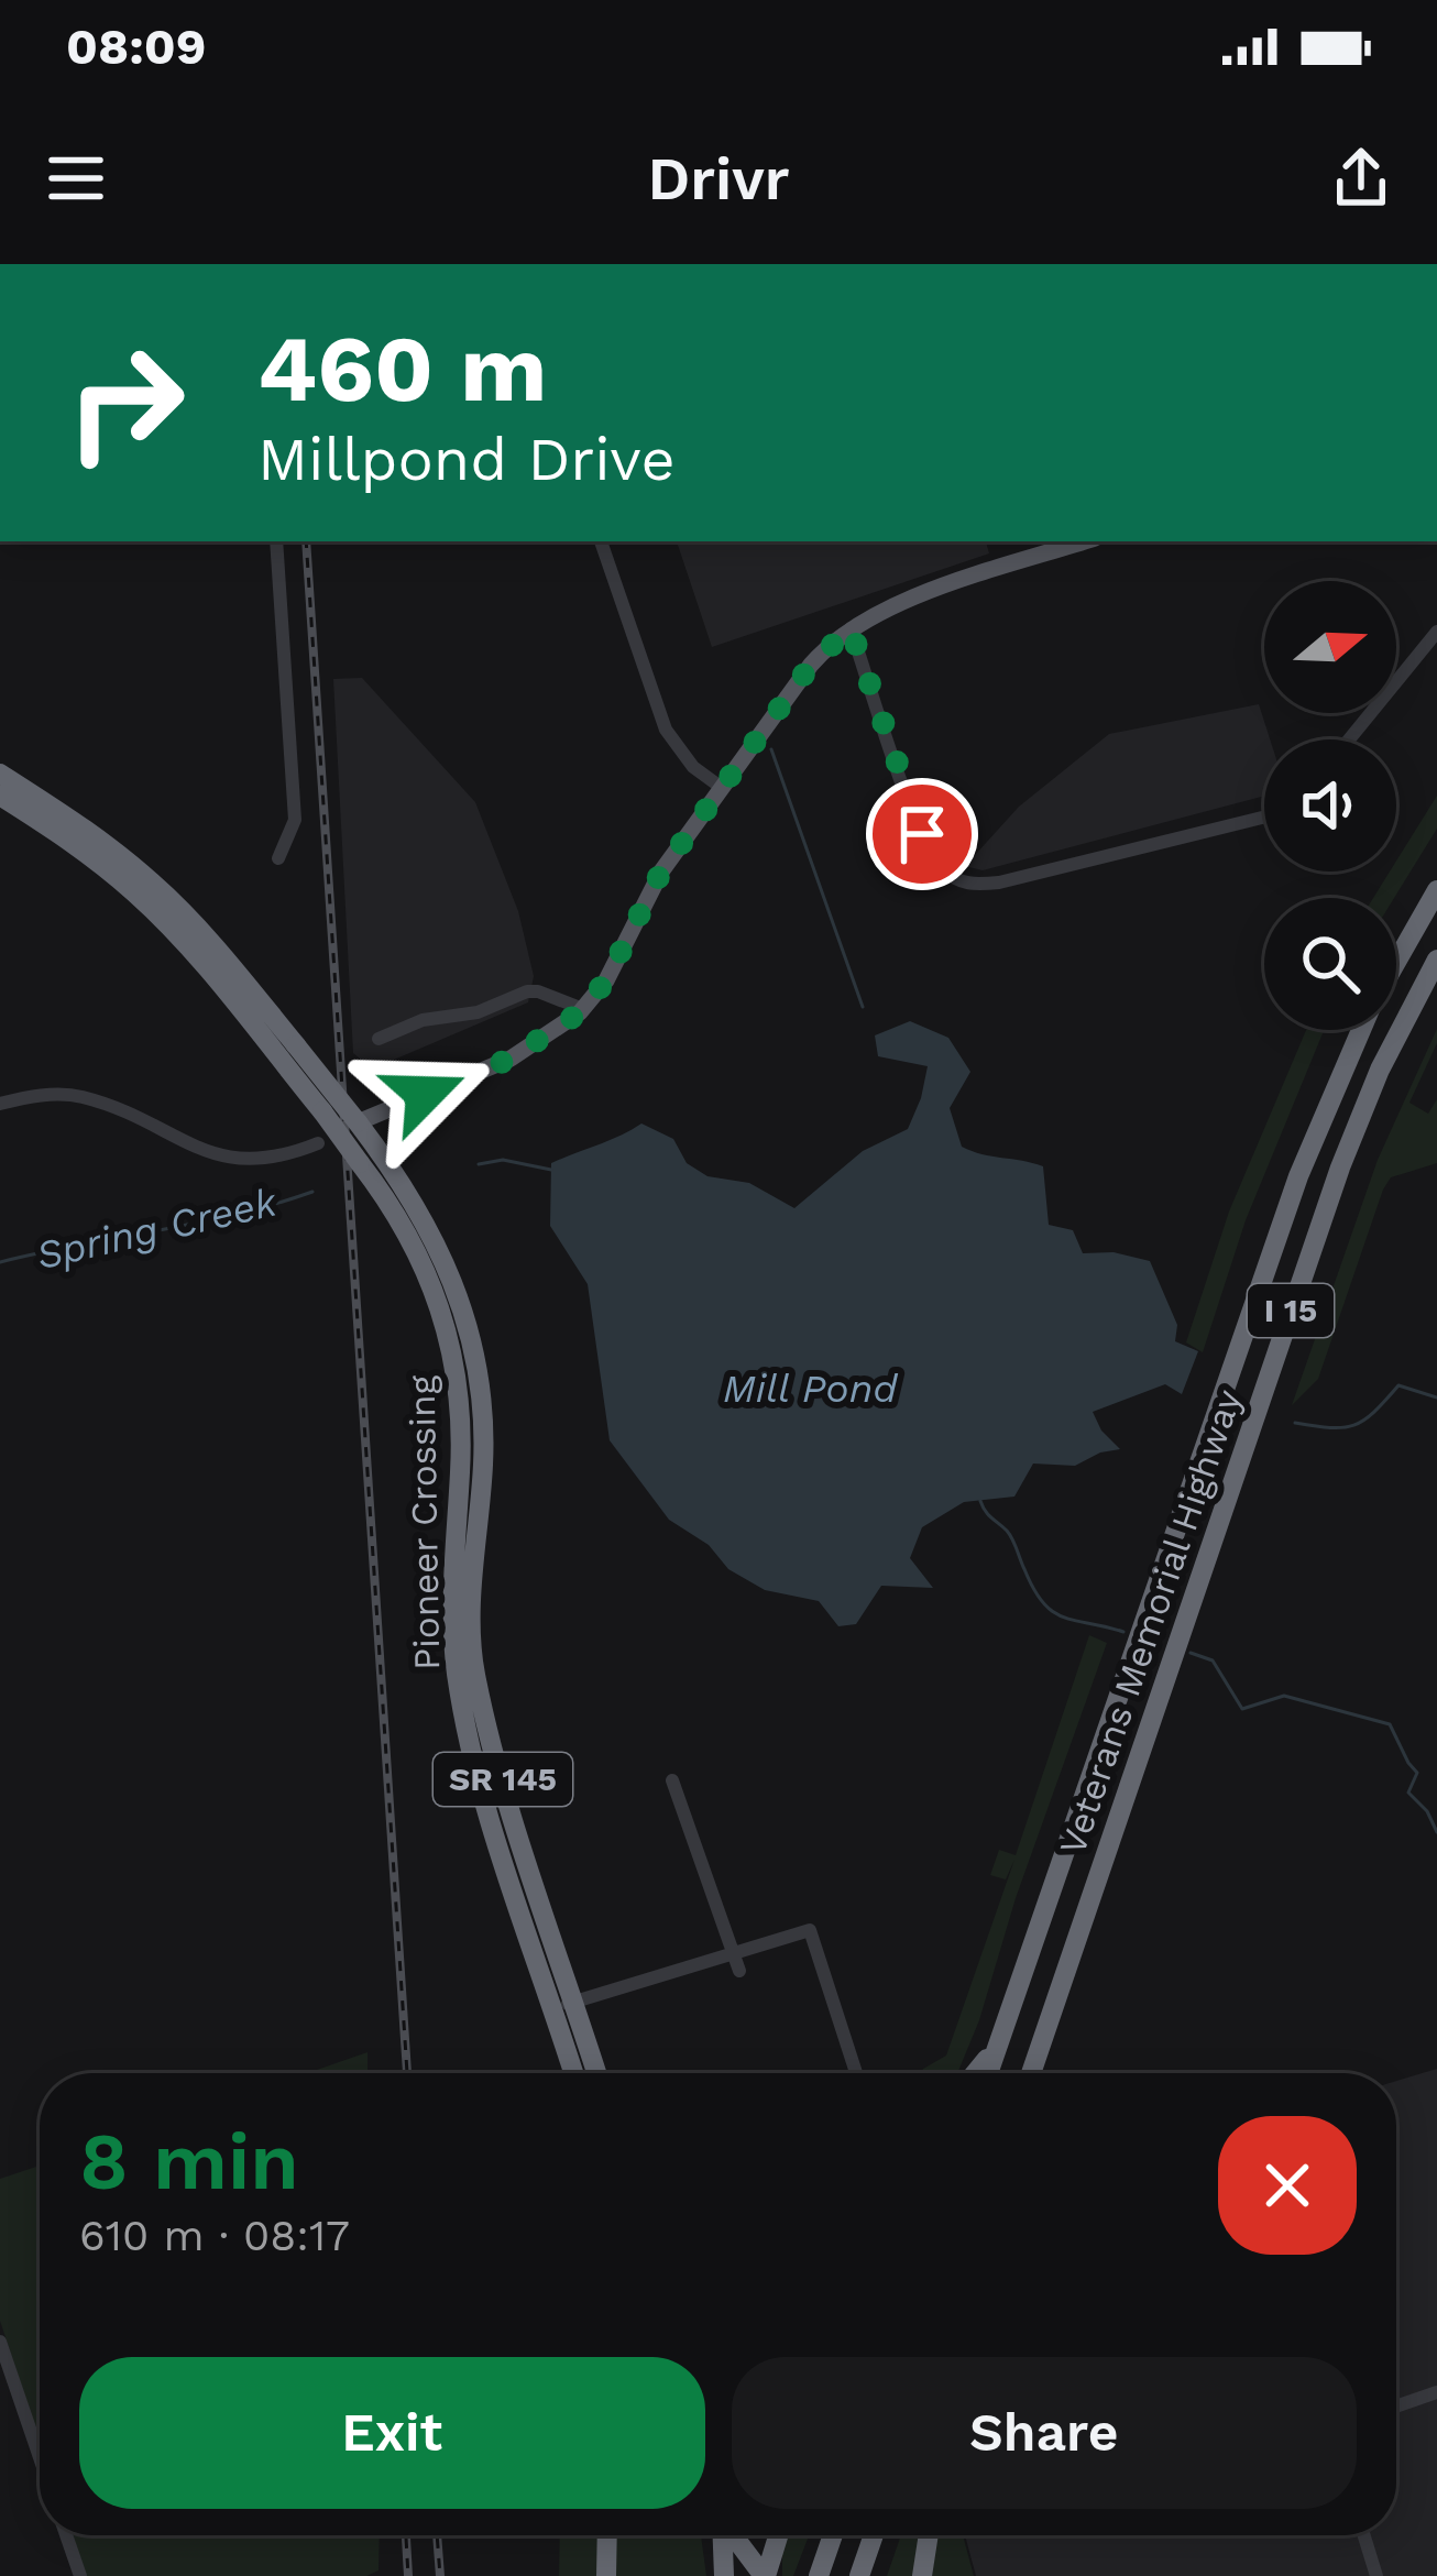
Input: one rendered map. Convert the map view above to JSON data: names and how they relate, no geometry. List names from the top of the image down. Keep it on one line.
{"streets":{"highway":["I 15","Pioneer Crossing","Veterans Memorial Highway","SR 145"]},"water":["Spring Creek","Mill Pond"],"north":"right","page":{"status":"08:09","header":"Drivr","turn":["460 m","Millpond Drive"],"heading":["8 min","610 m · 08:17"],"buttons":["Exit","Share"]}}
